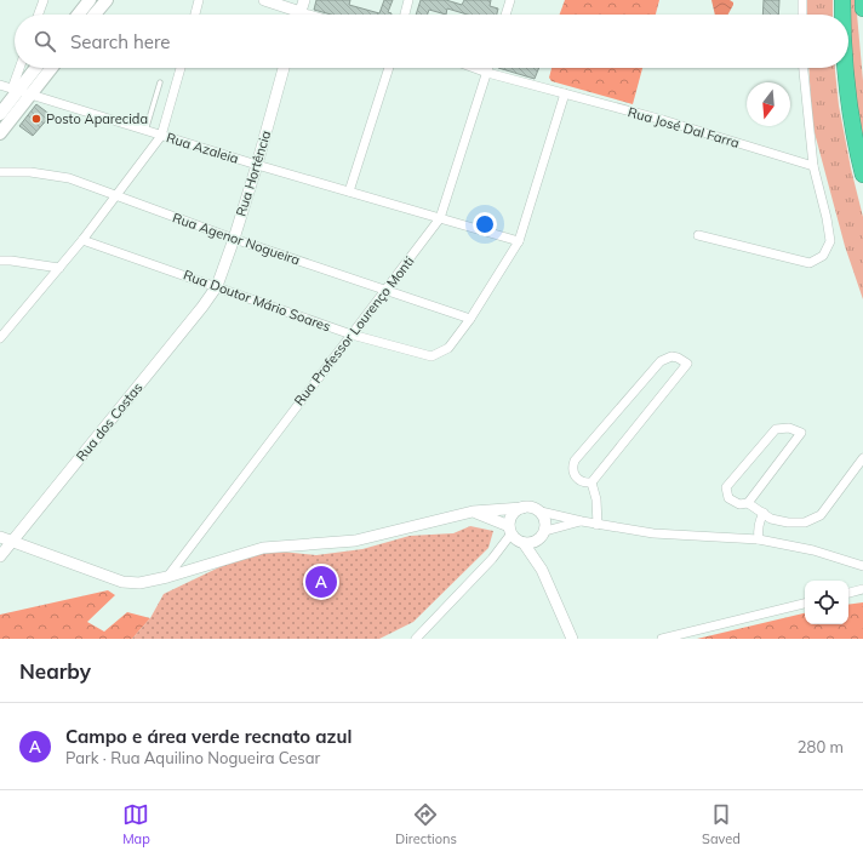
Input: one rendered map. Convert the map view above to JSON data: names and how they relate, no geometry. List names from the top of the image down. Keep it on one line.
{"streets":{"street":["Rua José Dal Farra","Rua Azaleia","Rua Hortência","Rua Agenor Nogueira","Rua Doutor Mário Soares","Rua Professor Lourenço Monti","Rua dos Costas"]},"crossings":[["Rua José Dal Farra","Rua Professor Lourenço Monti"],["Rua Azaleia","Rua Hortência"],["Rua Azaleia","Rua Professor Lourenço Monti"],["Rua Hortência","Rua Agenor Nogueira"],["Rua Hortência","Rua Doutor Mário Soares"],["Rua Hortência","Rua dos Costas"],["Rua Agenor Nogueira","Rua Doutor Mário Soares"],["Rua Agenor Nogueira","Rua Professor Lourenço Monti"],["Rua Doutor Mário Soares","Rua Professor Lourenço Monti"],["Rua Doutor Mário Soares","Rua dos Costas"]],"places":["Posto Aparecida"],"north":"bottom","page":{"search":"Search here","pins":"A","heading":"Nearby","list":[{"mark":"A","name":"Campo e área verde recnato azul","note":"Park · Rua Aquilino Nogueira Cesar","value":"280 m"}],"nav":["Map","Directions","Saved"]}}
